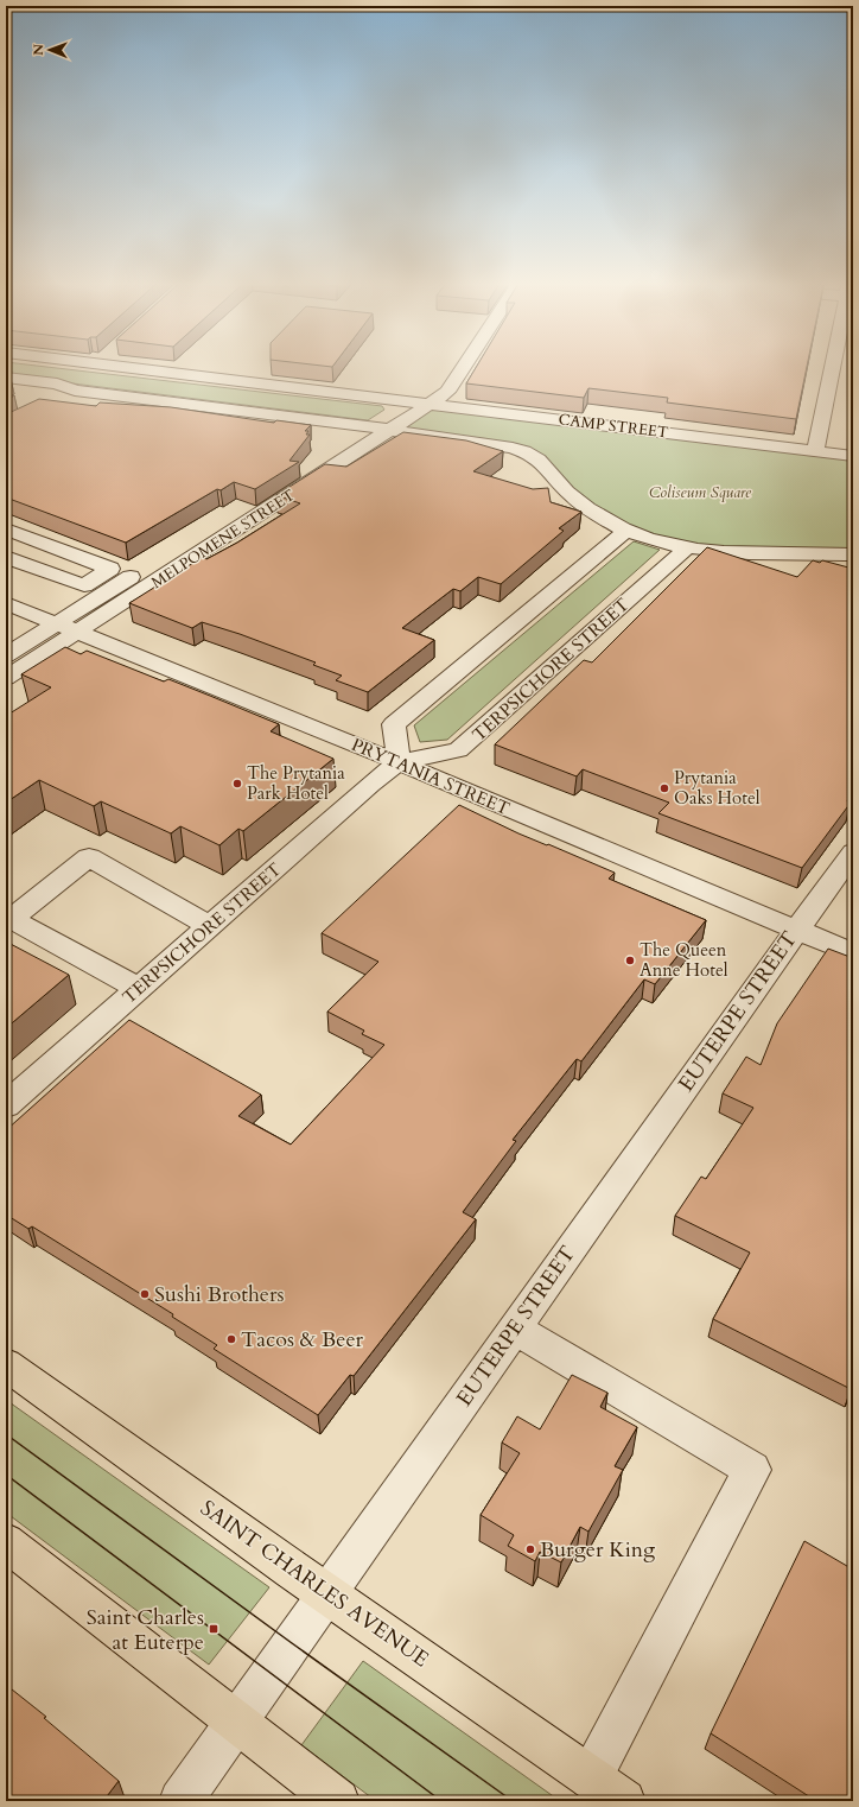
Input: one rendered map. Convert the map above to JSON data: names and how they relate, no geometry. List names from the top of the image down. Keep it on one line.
{"streets":{"main road":["SAINT CHARLES AVENUE"],"street":["CAMP STREET","MELPOMENE STREET","TERPSICHORE STREET","PRYTANIA STREET","EUTERPE STREET"]},"crossings":[["CAMP STREET","MELPOMENE STREET"],["MELPOMENE STREET","PRYTANIA STREET"],["TERPSICHORE STREET","PRYTANIA STREET"],["PRYTANIA STREET","EUTERPE STREET"],["EUTERPE STREET","SAINT CHARLES AVENUE"]],"parks":["Coliseum Square"],"places":{"other":["The Prytania Park Hotel","Prytania Oaks Hotel","The Queen Anne Hotel","Sushi Brothers","Tacos & Beer","Burger King"],"transit":["Saint Charles at Euterpe"]},"north":"left"}
